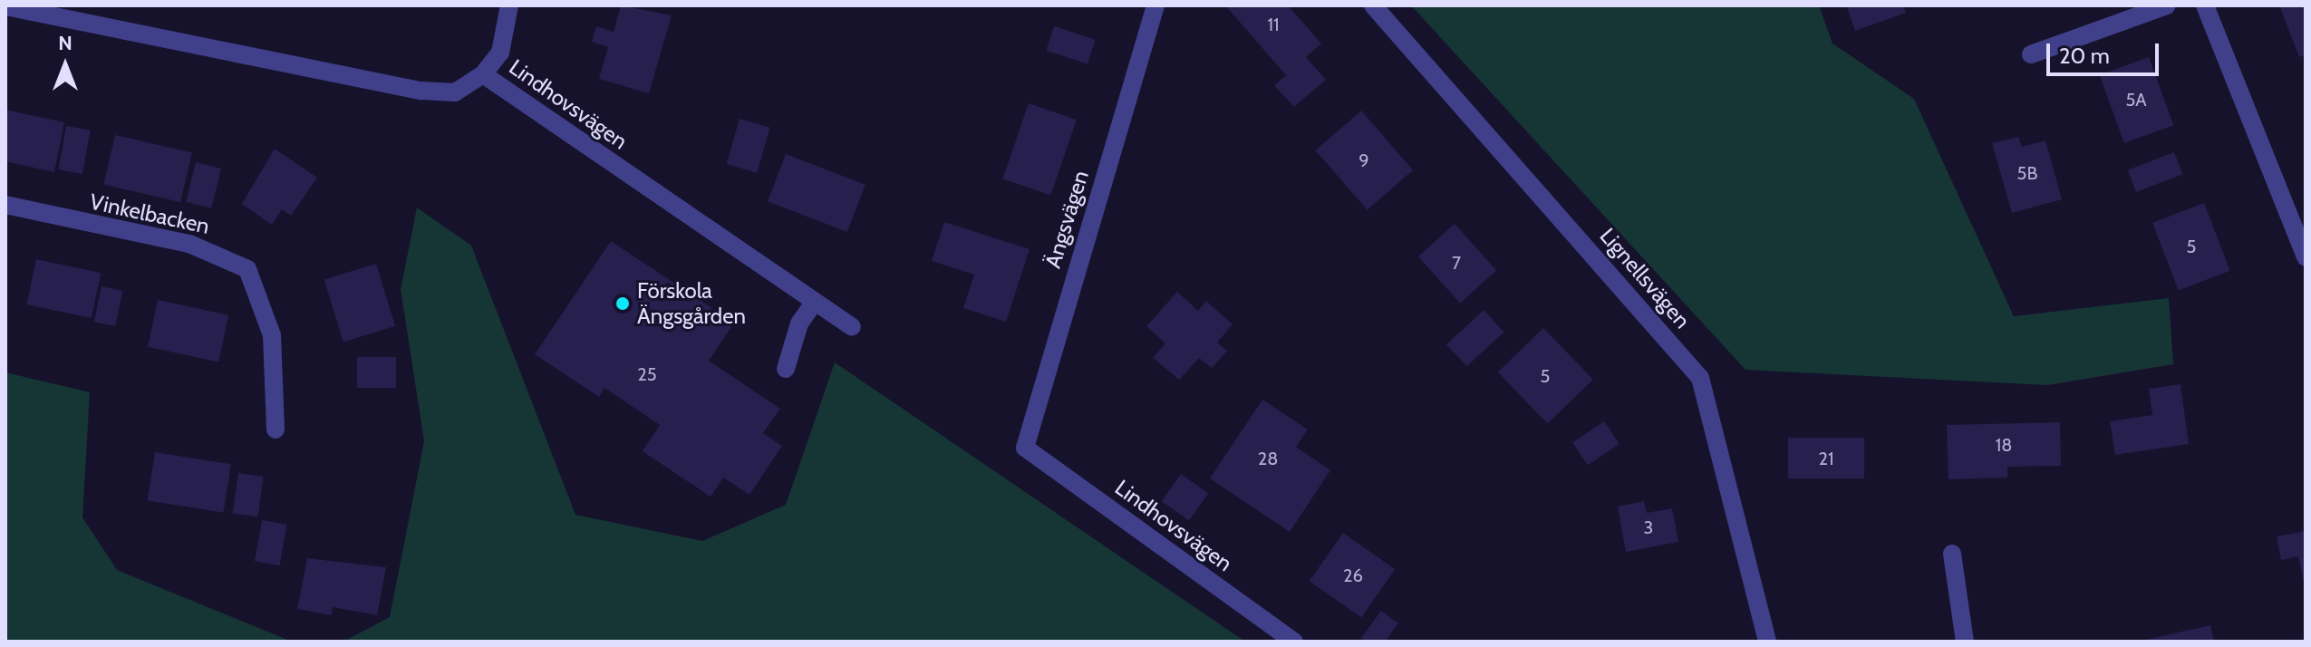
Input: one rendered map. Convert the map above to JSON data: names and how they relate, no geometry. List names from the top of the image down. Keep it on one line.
{"streets":{"street":["Lindhovsvägen","Vinkelbacken","Ängsvägen","Lignellsvägen"]},"crossings":[["Lindhovsvägen","Ängsvägen"]],"places":["Förskola Ängsgården"],"house_numbers":["11","5A","9","5B","5","7","25","5","18","28","21","3","26"],"scale_bar":"20 m","north":"top"}
